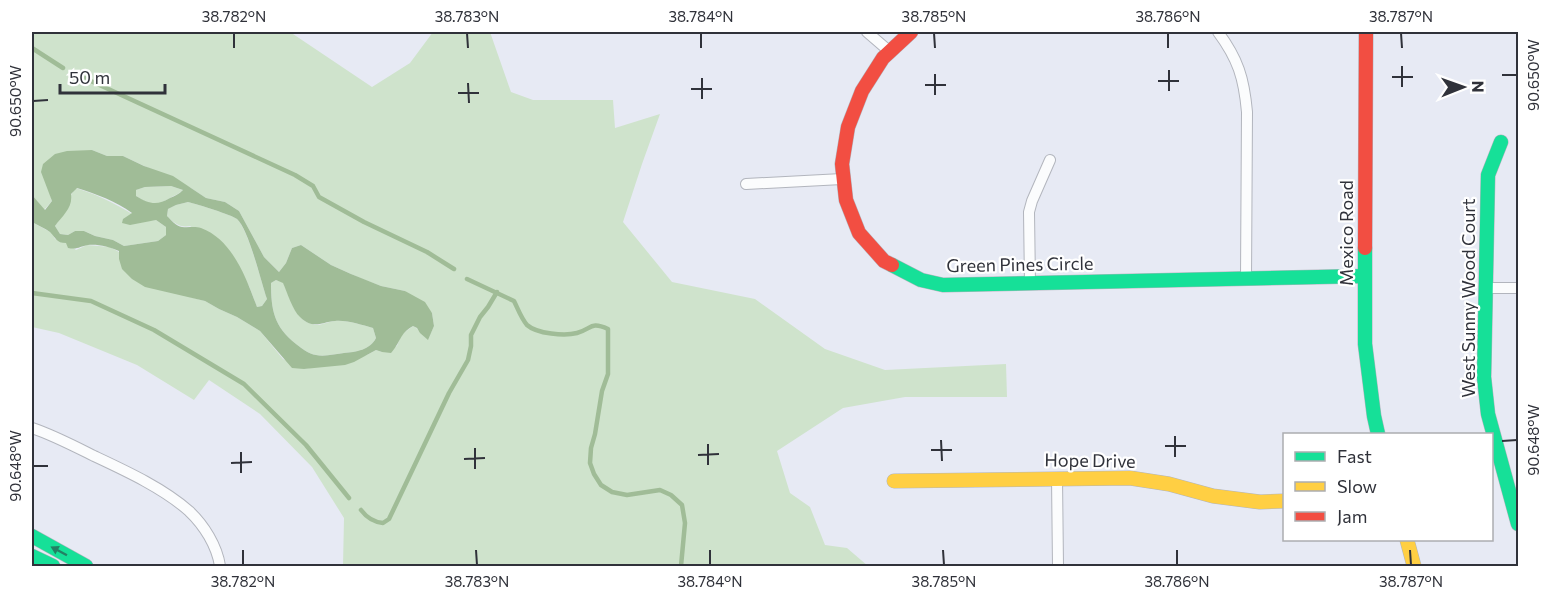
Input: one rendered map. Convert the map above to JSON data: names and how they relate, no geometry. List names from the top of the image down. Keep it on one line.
{"streets":{"street":["Mexico Road","Green Pines Circle","West Sunny Wood Court","Hope Drive"]},"crossings":[["Mexico Road","Green Pines Circle"]],"legend":["Fast","Slow","Jam"],"scale_bar":"50 m","north":"right","coordinates":["38.782°N","38.783°N","38.784°N","38.785°N","38.786°N","38.787°N","90.650°W","90.648°W"]}
